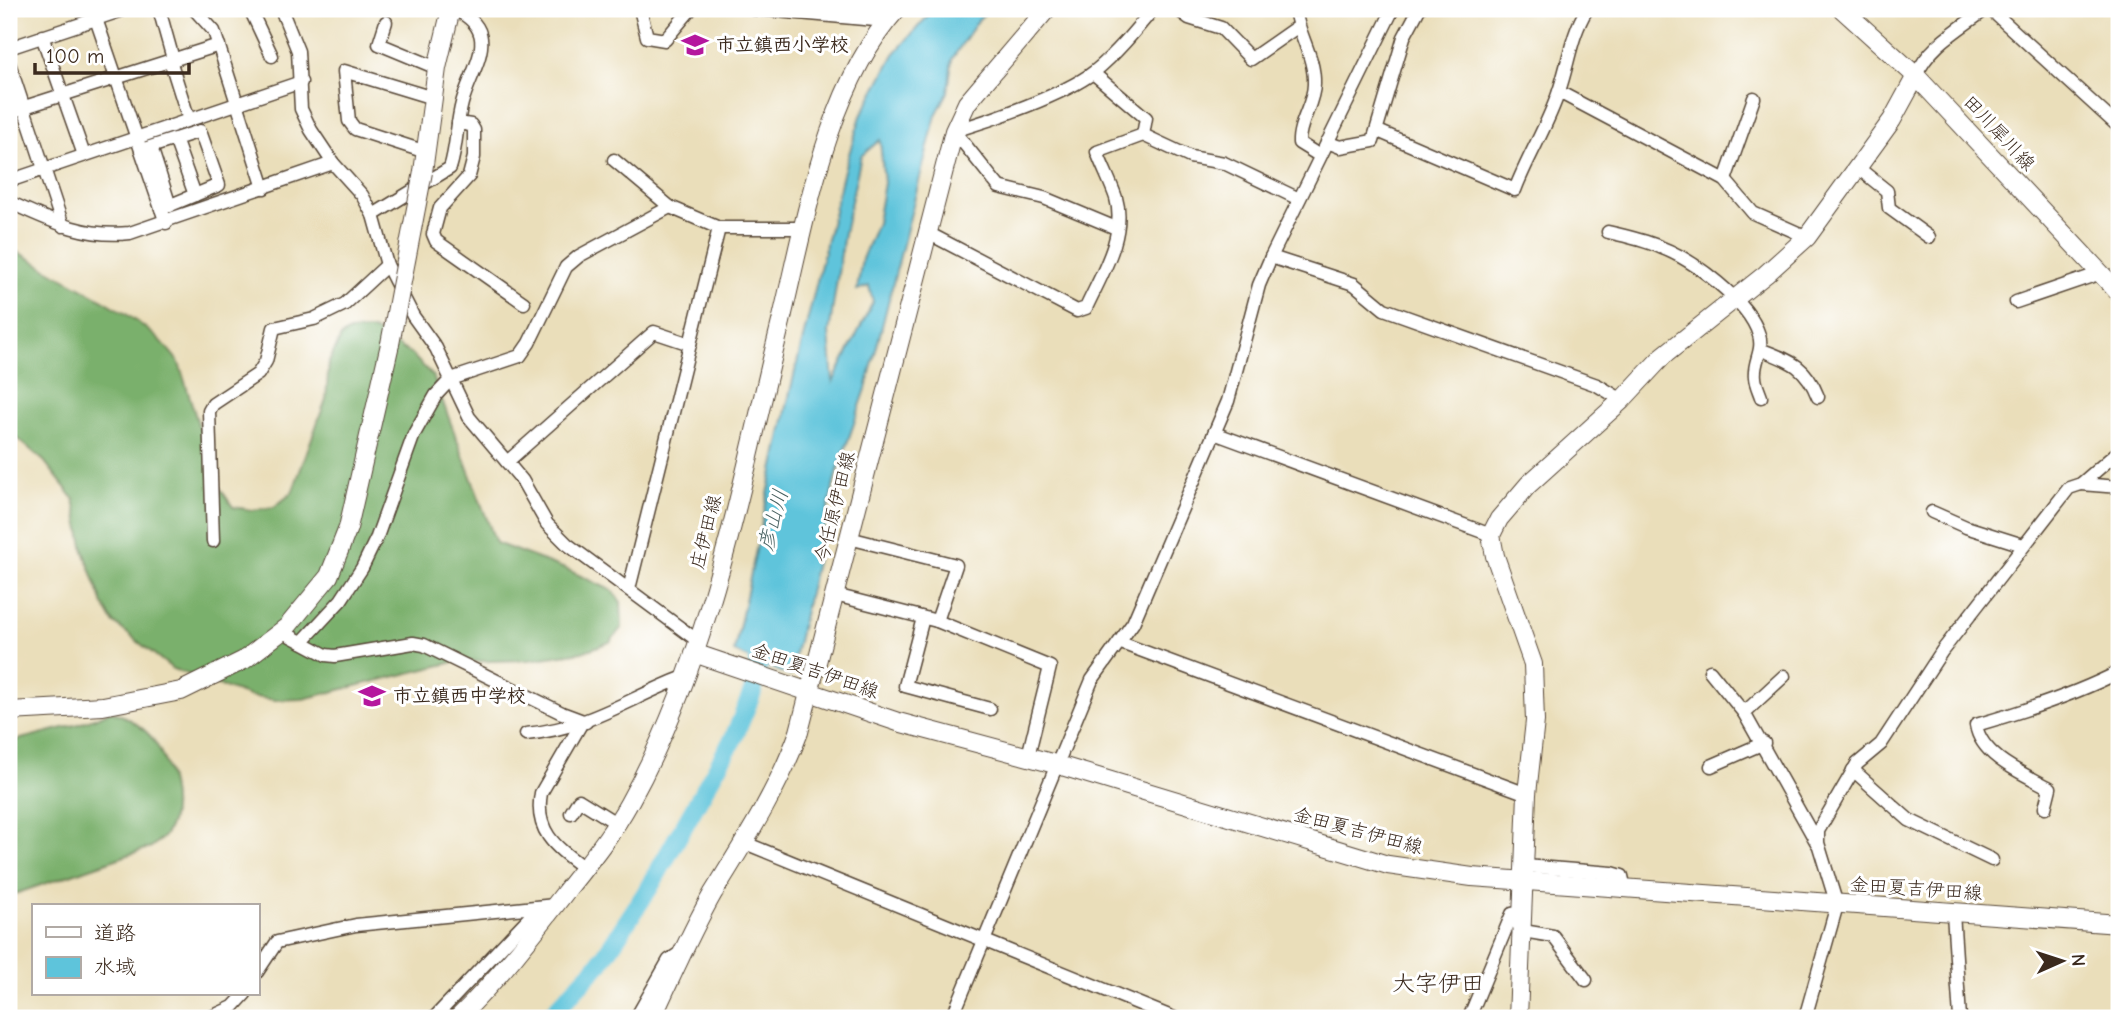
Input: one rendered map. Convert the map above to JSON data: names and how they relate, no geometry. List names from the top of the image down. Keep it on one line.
{"streets":{"main road":["田川犀川線","今任原伊田線","庄伊田線","金田夏吉伊田線"]},"crossings":[["今任原伊田線","金田夏吉伊田線"],["庄伊田線","金田夏吉伊田線"]],"districts":["大字伊田"],"water":["彦山川"],"places":{"school or university":["市立鎮西小学校","市立鎮西中学校"]},"legend":["道路","水域"],"scale_bar":"100 m","north":"right"}
